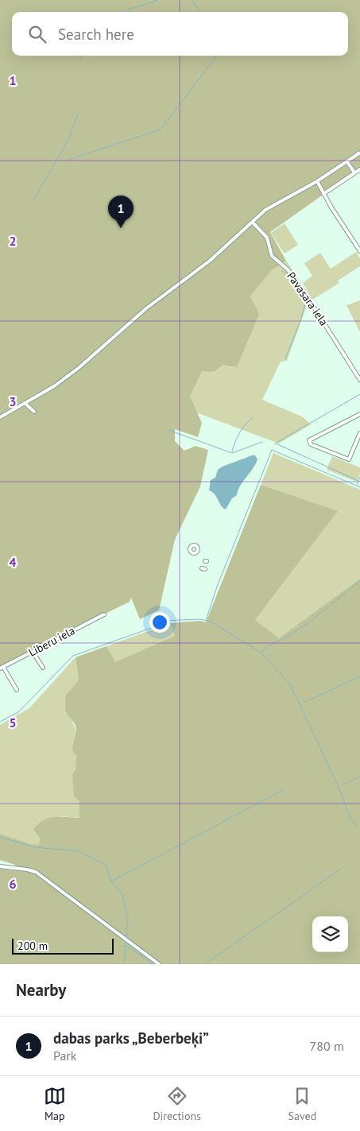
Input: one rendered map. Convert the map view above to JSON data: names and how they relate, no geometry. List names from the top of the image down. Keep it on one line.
{"streets":{"street":["Pavasara iela","Liberu iela"]},"scale_bar":"200 m","page":{"search":"Search here","pins":"1","scale":"200 m","heading":"Nearby","list":[{"mark":"1","name":"dabas parks „Beberbeķi”","note":"Park","value":"780 m"}],"nav":["Map","Directions","Saved"]},"grid":{"rows":["1","2","3","4","5","6"]}}
